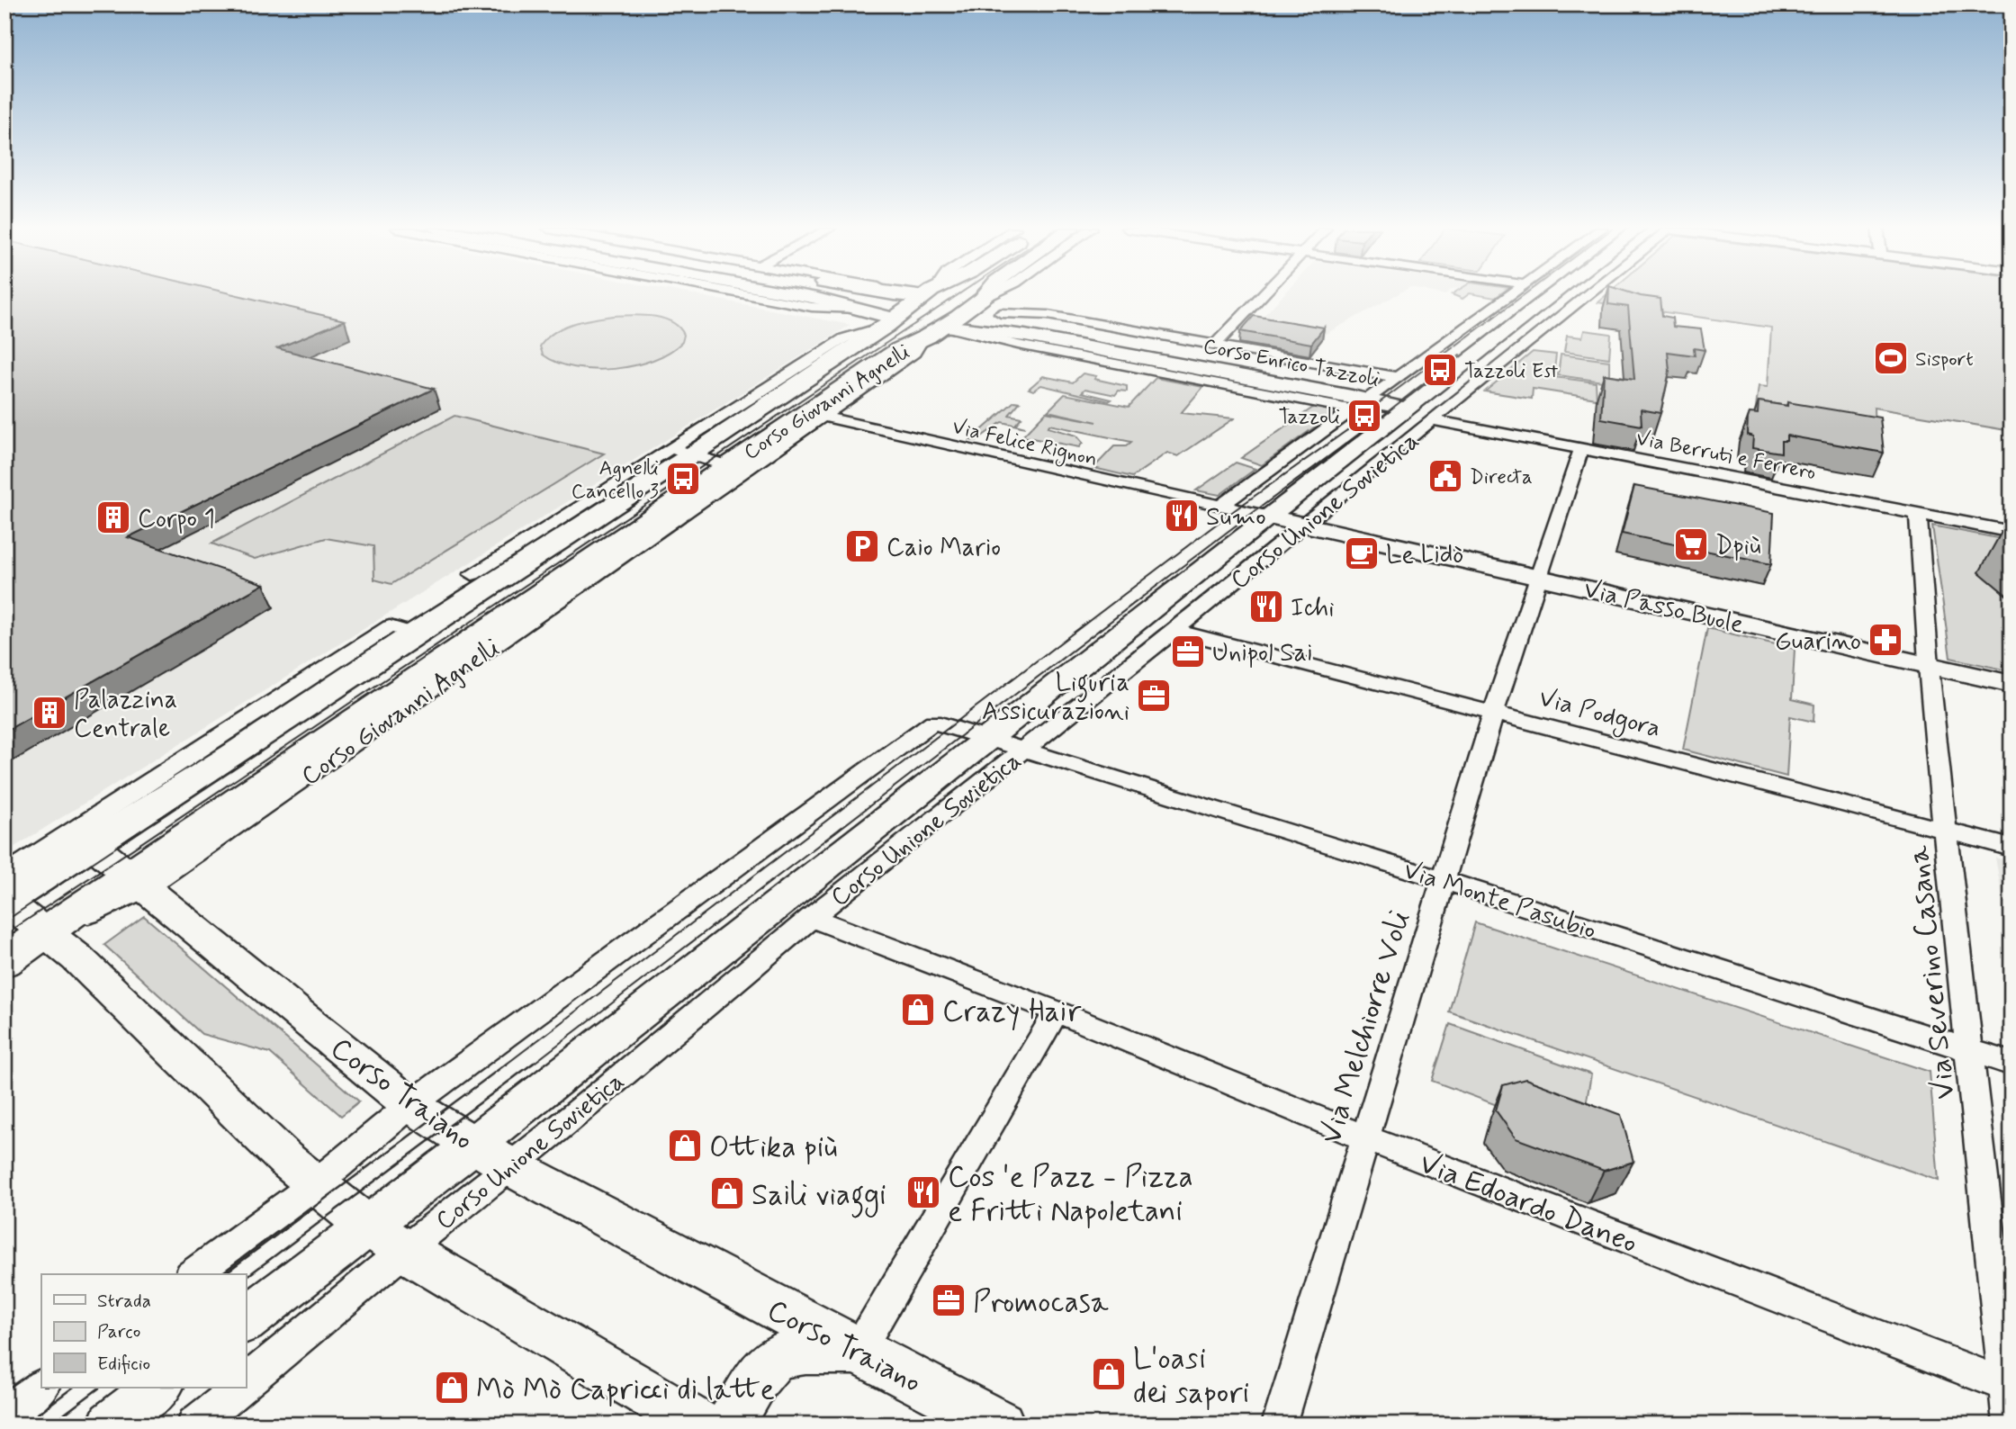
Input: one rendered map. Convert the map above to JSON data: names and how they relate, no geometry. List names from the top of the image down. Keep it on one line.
{"streets":{"main road":["Corso Enrico Tazzoli","Corso Giovanni Agnelli","Corso Unione Sovietica","Via Passo Buole","Corso Traiano"],"street":["Via Felice Rignon","Via Berruti e Ferrero","Via Podgora","Via Monte Pasubio","Via Severino Casana","Via Melchiorre Voli","Via Edoardo Daneo"]},"crossings":[["Corso Enrico Tazzoli","Corso Giovanni Agnelli"],["Corso Enrico Tazzoli","Corso Unione Sovietica"],["Corso Giovanni Agnelli","Via Felice Rignon"],["Corso Giovanni Agnelli","Corso Traiano"],["Via Felice Rignon","Corso Unione Sovietica"],["Via Berruti e Ferrero","Corso Unione Sovietica"],["Via Berruti e Ferrero","Via Severino Casana"],["Corso Unione Sovietica","Via Passo Buole"],["Corso Unione Sovietica","Via Podgora"],["Corso Unione Sovietica","Via Monte Pasubio"],["Corso Unione Sovietica","Corso Traiano"],["Corso Unione Sovietica","Via Edoardo Daneo"],["Via Passo Buole","Via Severino Casana"],["Via Passo Buole","Via Melchiorre Voli"],["Via Podgora","Via Severino Casana"],["Via Podgora","Via Melchiorre Voli"],["Via Monte Pasubio","Via Severino Casana"],["Via Monte Pasubio","Via Melchiorre Voli"],["Via Severino Casana","Via Edoardo Daneo"],["Via Melchiorre Voli","Via Edoardo Daneo"]],"places":{"sports":["Sisport"],"bus stop":["Tazzoli Est","Tazzoli","Agnelli Cancello 3"],"public building":["Directa"],"restaurant":["Sumo","Ichi","Cos 'e Pazz - Pizza e Fritti Napoletani"],"building":["Corpo 1","Palazzina Centrale"],"supermarket":["Dpiù"],"parking":["Caio Mario"],"cafe":["Le Lidò"],"pharmacy":["Guarino"],"office":["Unipol Sai","Liguria Assicurazioni","Promocasa"],"shop":["Crazy Hair","Ottika più","Saili viaggi","L'oasi dei sapori","Mò Mò Capricci di latte"]},"legend":["Strada","Parco","Edificio"]}
